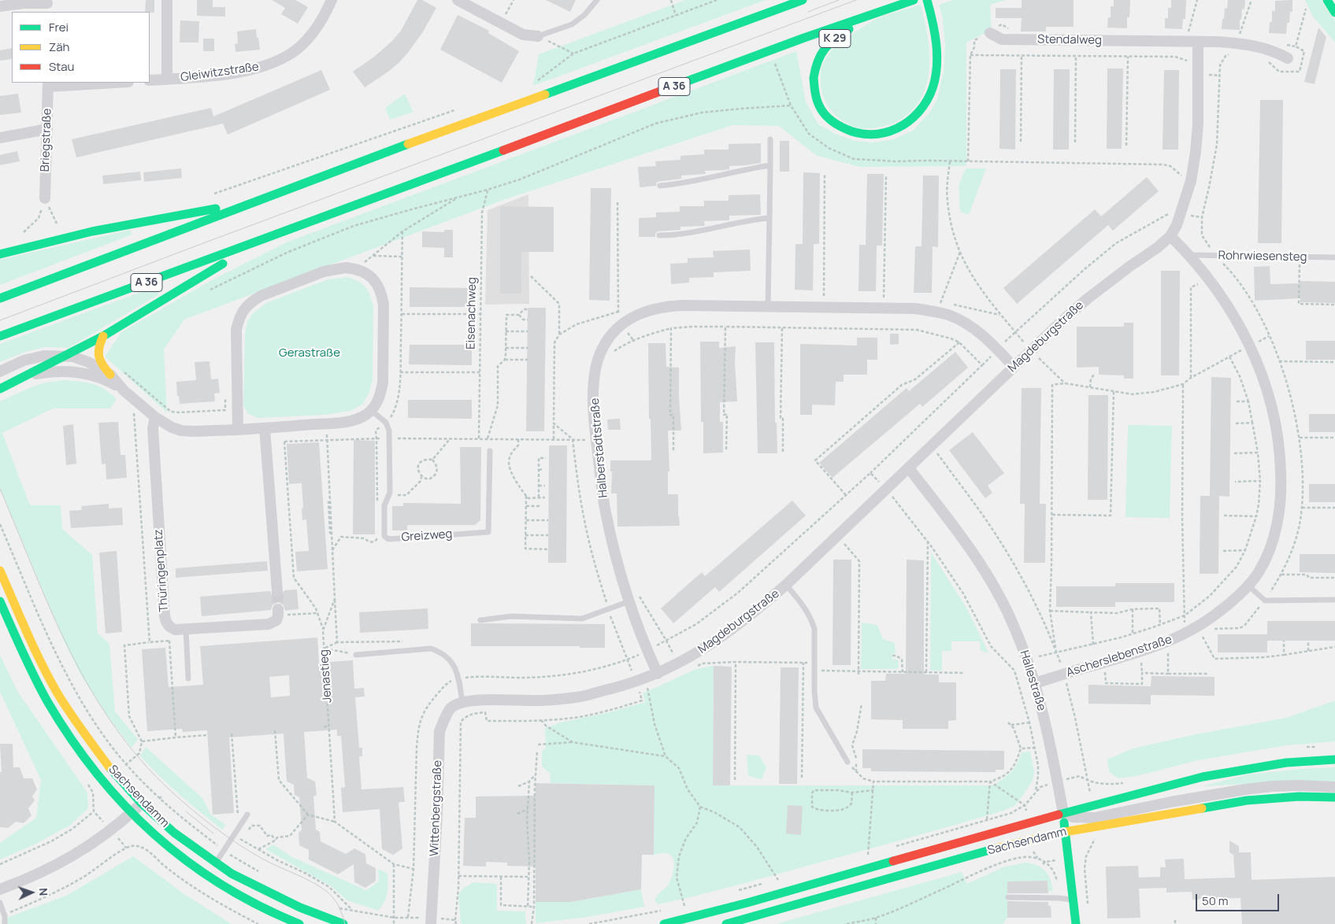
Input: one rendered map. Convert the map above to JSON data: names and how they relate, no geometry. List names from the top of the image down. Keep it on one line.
{"streets":{"main road":["K 29","A 36","Hallestraße","Sachsendamm"],"street":["Stendalweg","Gleiwitzstraße","Briegstraße","Magdeburgstraße","Halberstadtstraße","Thüringenplatz","Ascherslebenstraße","Wittenbergstraße"],"lane":["Rohrwiesensteg","Greizweg"],"path":["Eisenachweg","Jenastieg"]},"crossings":[["K 29","A 36"],["Stendalweg","Magdeburgstraße"],["Rohrwiesensteg","Ascherslebenstraße"],["Magdeburgstraße","Halberstadtstraße"],["Magdeburgstraße","Ascherslebenstraße"],["Magdeburgstraße","Hallestraße"],["Magdeburgstraße","Wittenbergstraße"],["Ascherslebenstraße","Hallestraße"],["Hallestraße","Sachsendamm"]],"parks":["Gerastraße"],"legend":["Frei","Zäh","Stau"],"scale_bar":"50 m","north":"right"}
